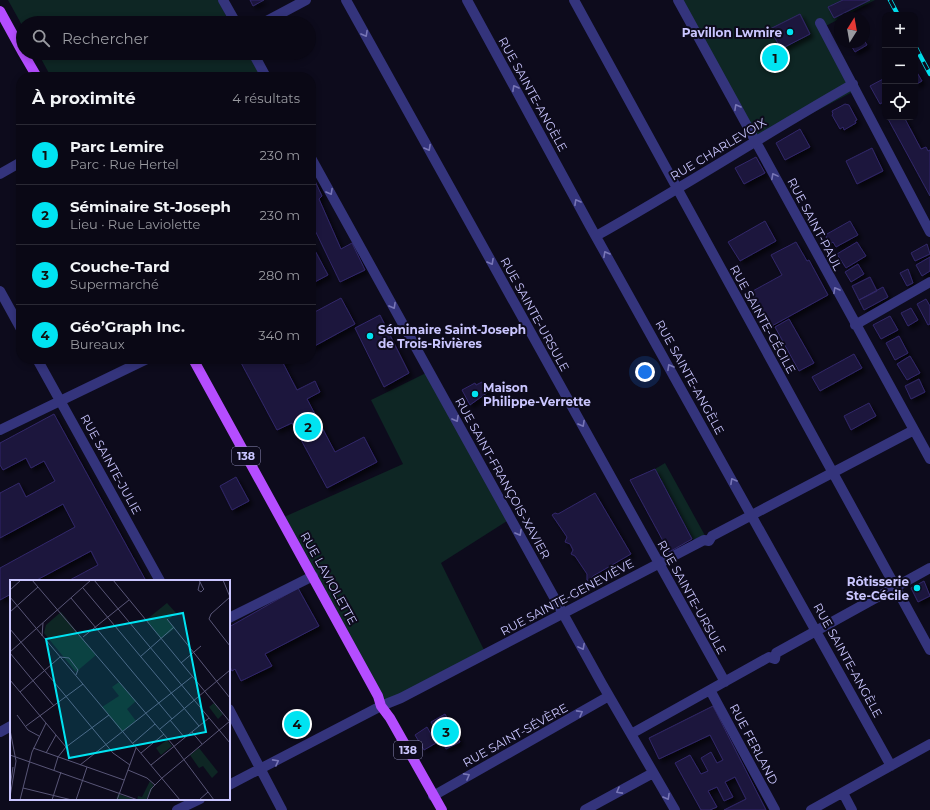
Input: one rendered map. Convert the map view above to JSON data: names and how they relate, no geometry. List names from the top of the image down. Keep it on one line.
{"streets":{"main road":["138","RUE LAVIOLETTE"],"street":["RUE SAINTE-ANGÈLE","RUE CHARLEVOIX","RUE SAINT-PAUL","RUE SAINTE-URSULE","RUE SAINTE-CÉCILE","RUE SAINTE-JULIE","RUE SAINT-FRANÇOIS-XAVIER","RUE SAINTE-GENEVIÈVE","RUE SAINT-SÉVÈRE","RUE FERLAND"]},"crossings":[["RUE SAINTE-ANGÈLE","RUE CHARLEVOIX"],["RUE SAINTE-ANGÈLE","RUE SAINTE-GENEVIÈVE"],["RUE CHARLEVOIX","RUE SAINT-PAUL"],["RUE CHARLEVOIX","RUE SAINTE-CÉCILE"],["RUE SAINT-PAUL","RUE SAINTE-GENEVIÈVE"],["RUE SAINTE-URSULE","RUE SAINTE-GENEVIÈVE"],["RUE SAINTE-CÉCILE","RUE SAINTE-GENEVIÈVE"],["RUE SAINT-FRANÇOIS-XAVIER","RUE SAINTE-GENEVIÈVE"],["RUE SAINT-FRANÇOIS-XAVIER","RUE SAINT-SÉVÈRE"],["RUE LAVIOLETTE","RUE SAINTE-GENEVIÈVE"],["RUE LAVIOLETTE","RUE SAINT-SÉVÈRE"]],"one_way":["RUE SAINTE-ANGÈLE","RUE SAINT-PAUL","RUE SAINTE-URSULE","RUE SAINT-FRANÇOIS-XAVIER"],"places":["Pavillon Lwmire","Séminaire Saint-Joseph de Trois‑Rivières","Maison Philippe-Verrette","Rôtisserie Ste-Cécile"],"north":"top","page":{"map_buttons":["+","−"],"search":"Rechercher","pins":["1","2","4","3"],"heading":["À proximité","4 résultats"],"list":[{"mark":"1","name":"Parc Lemire","note":"Parc · Rue Hertel","value":"230 m"},{"mark":"2","name":"Séminaire St-Joseph","note":"Lieu · Rue Laviolette","value":"230 m"},{"mark":"3","name":"Couche-Tard","note":"Supermarché","value":"280 m"},{"mark":"4","name":"Géo’Graph Inc.","note":"Bureaux","value":"340 m"}]}}
